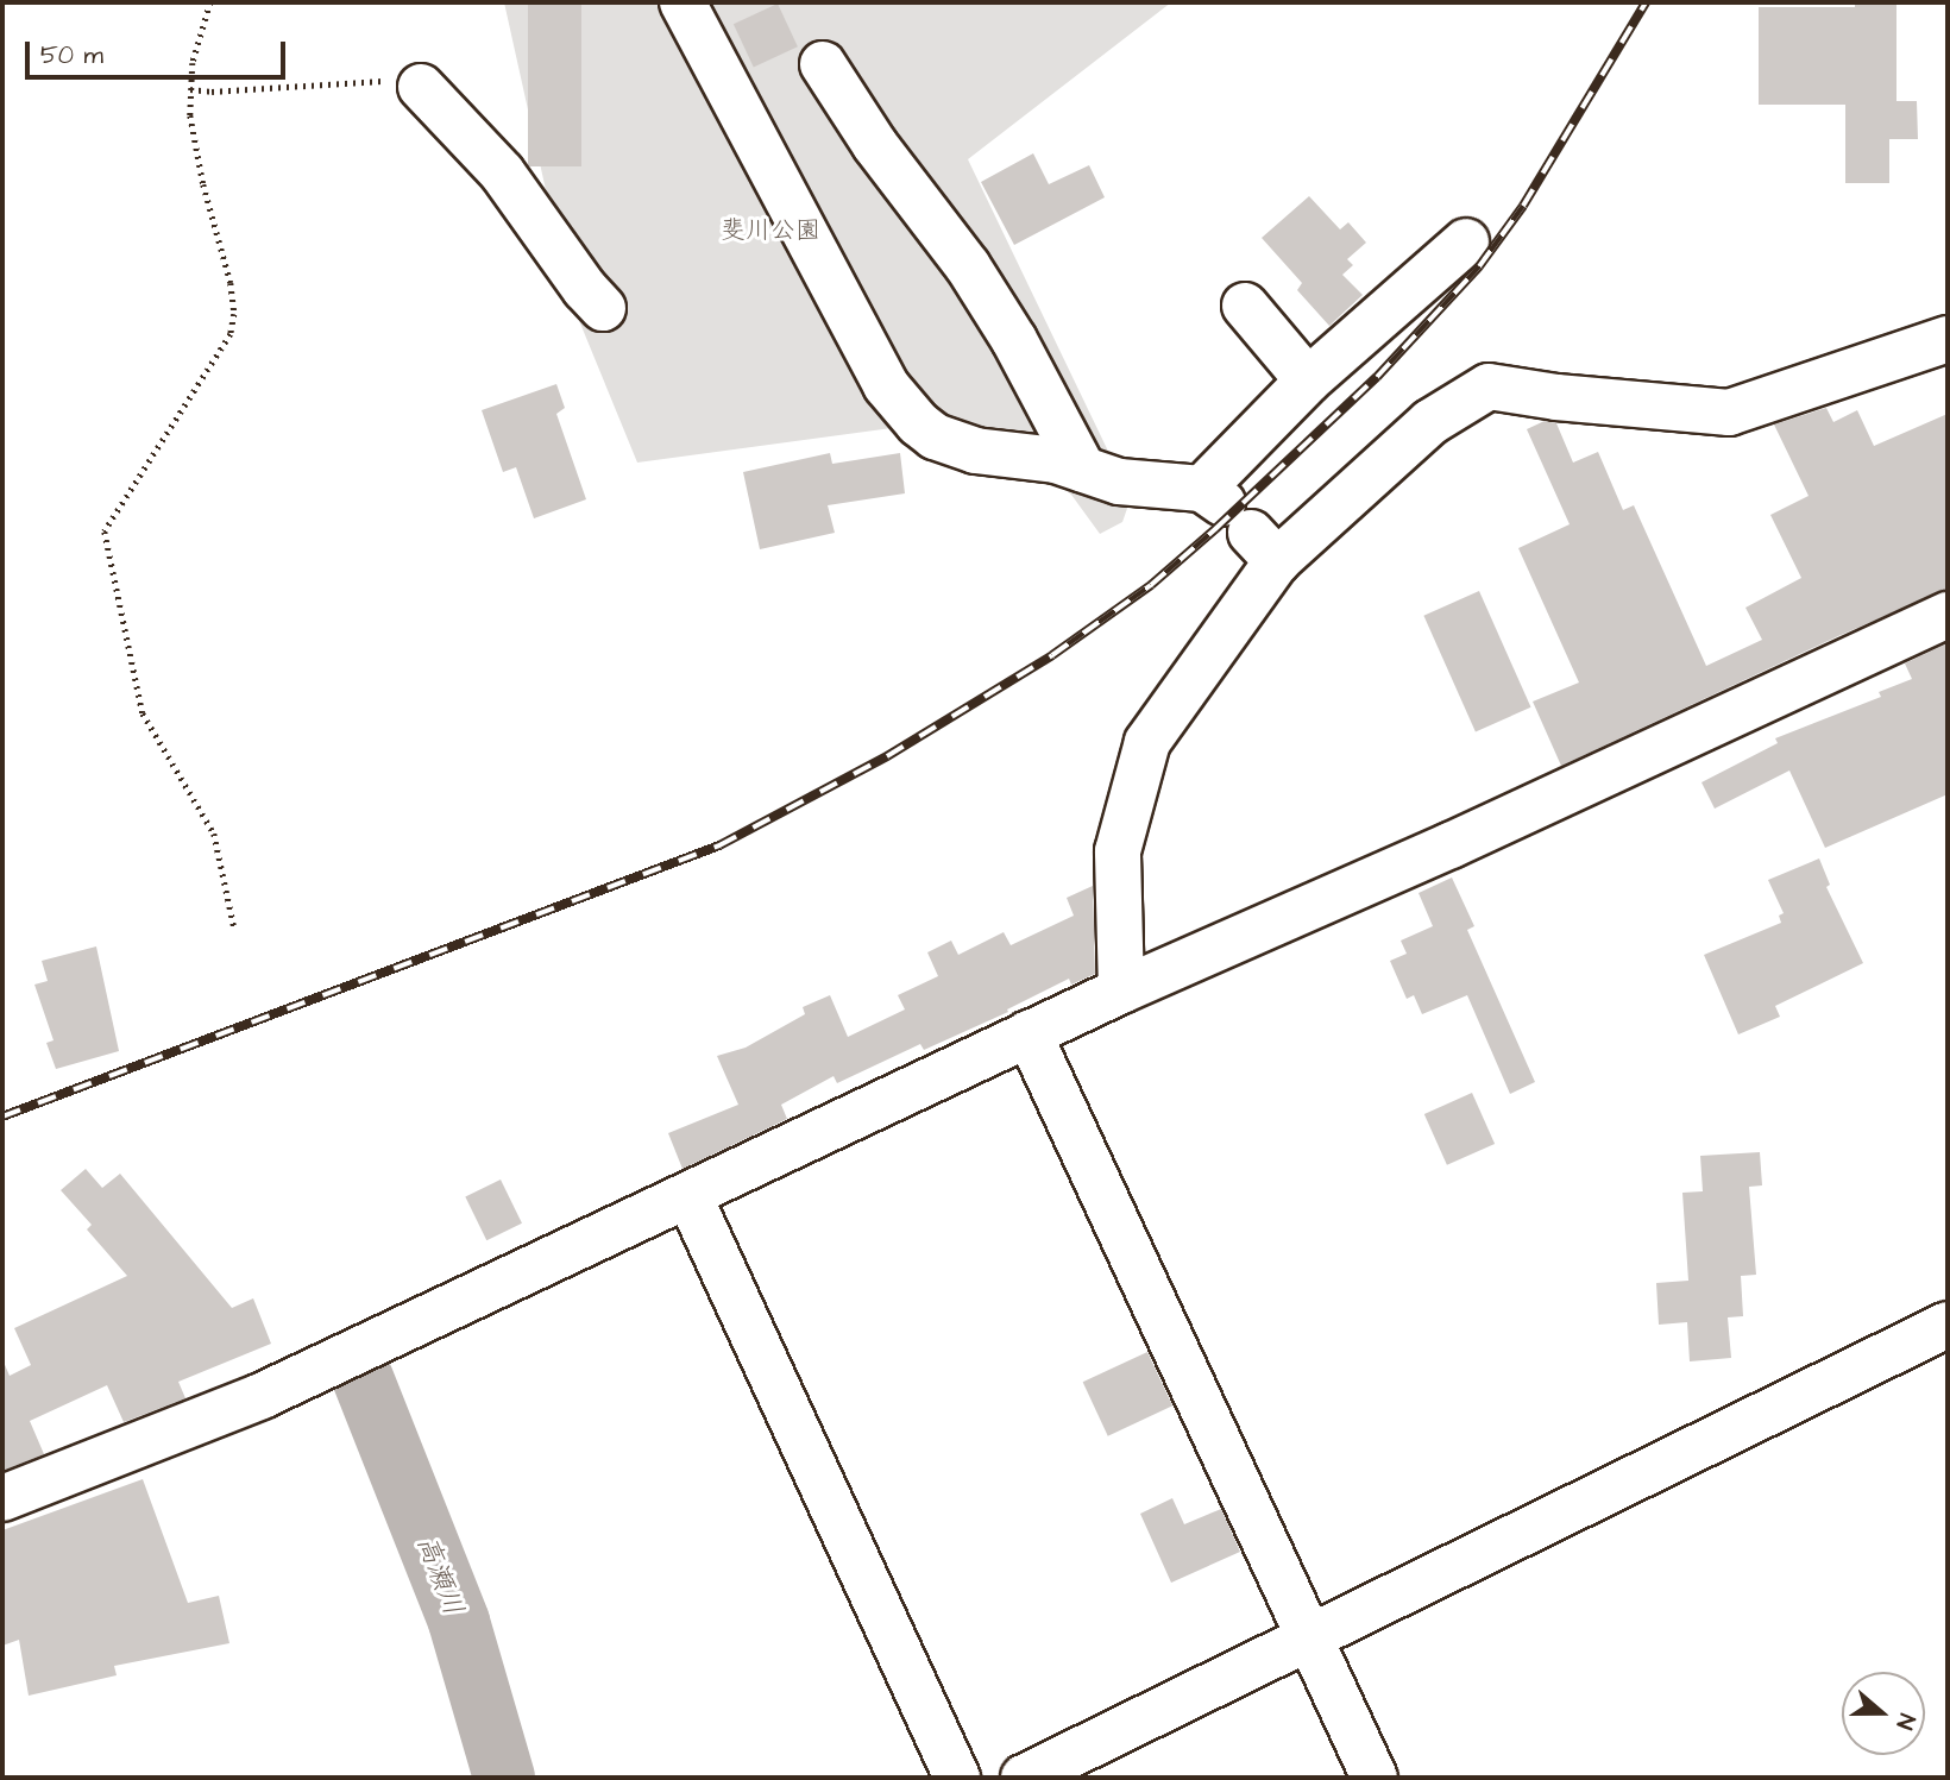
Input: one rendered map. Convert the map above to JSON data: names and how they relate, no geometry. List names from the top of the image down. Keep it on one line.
{"water":["高瀬川"],"parks":["斐川公園"],"scale_bar":"50 m","north":"right"}
